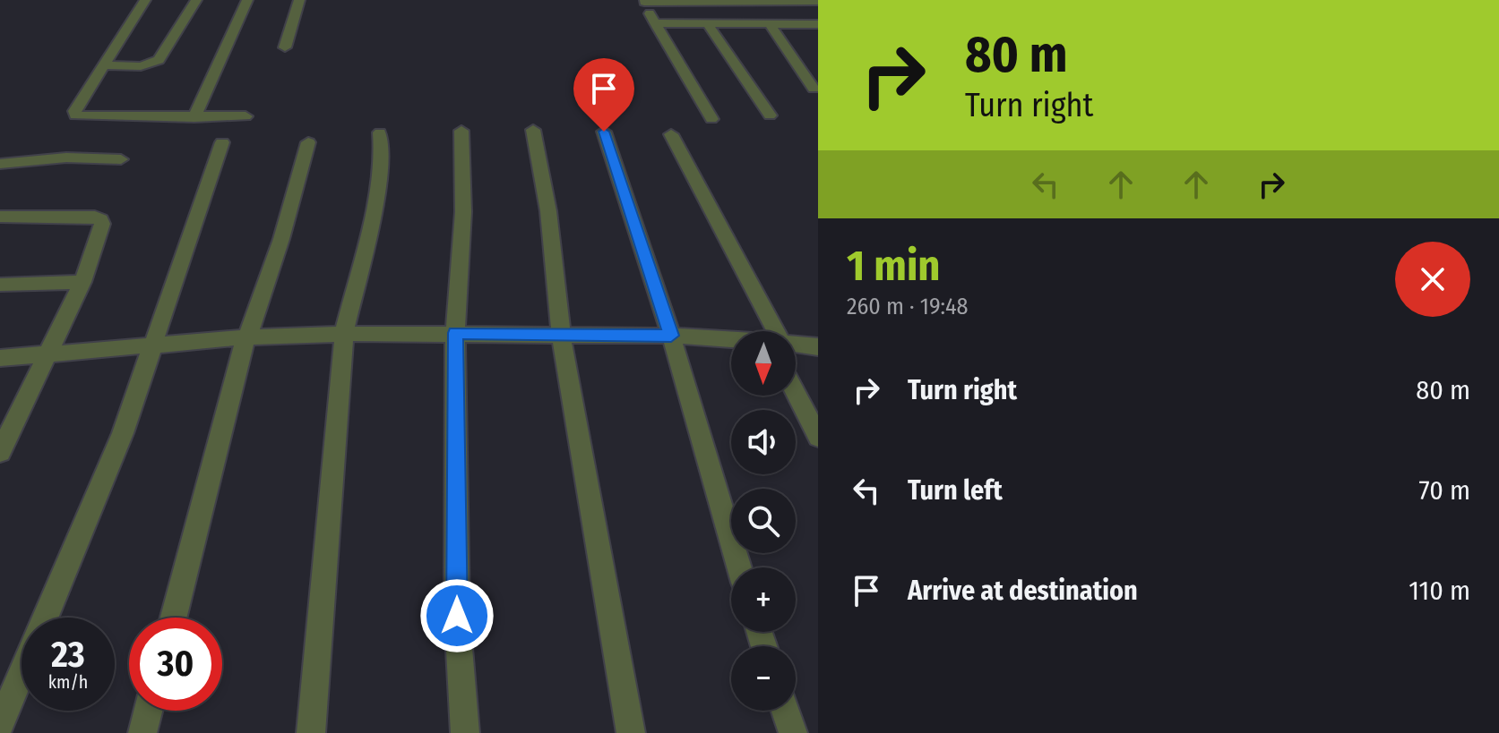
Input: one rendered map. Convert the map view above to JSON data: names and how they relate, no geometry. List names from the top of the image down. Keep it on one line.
{"north":"bottom","page":{"turn":["80 m","Turn right"],"heading":["1 min","260 m · 19:48"],"map_buttons":["+","−"],"list":[{"name":"Turn right","value":"80 m"},{"name":"Turn left","value":"70 m"},{"name":"Arrive at destination","value":"110 m"}],"speed":"23 km/h","limit":"30"}}
